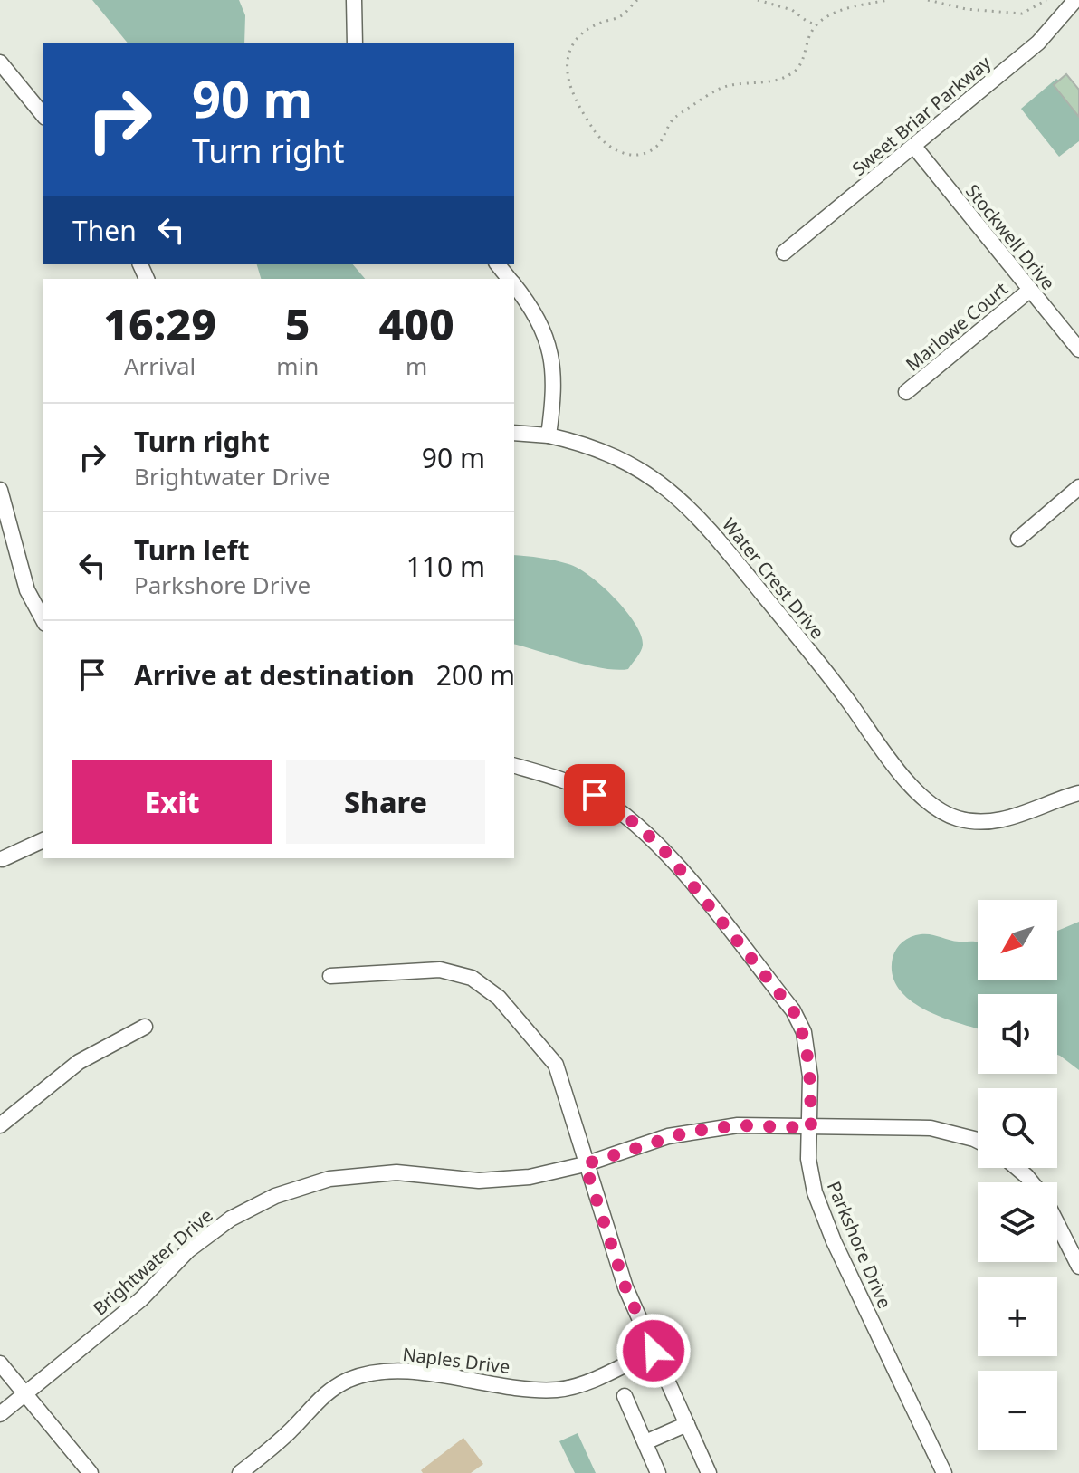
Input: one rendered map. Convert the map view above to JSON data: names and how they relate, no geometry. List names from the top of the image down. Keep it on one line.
{"streets":{"street":["Sweet Briar Parkway","Stockwell Drive","Marlowe Court","Water Crest Drive","Parkshore Drive","Brightwater Drive","Naples Drive"]},"crossings":[["Sweet Briar Parkway","Stockwell Drive"],["Stockwell Drive","Marlowe Court"],["Parkshore Drive","Brightwater Drive"]],"north":"bottom left","page":{"turn":["90 m","Turn right"],"then":"Then","eta":["16:29","Arrival","5","min","400","m"],"list":[{"name":"Turn right","note":"Brightwater Drive","value":"90 m"},{"name":"Turn left","note":"Parkshore Drive","value":"110 m"},{"name":"Arrive at destination","value":"200 m"}],"buttons":["Exit","Share"],"map_buttons":["+","−"]}}
